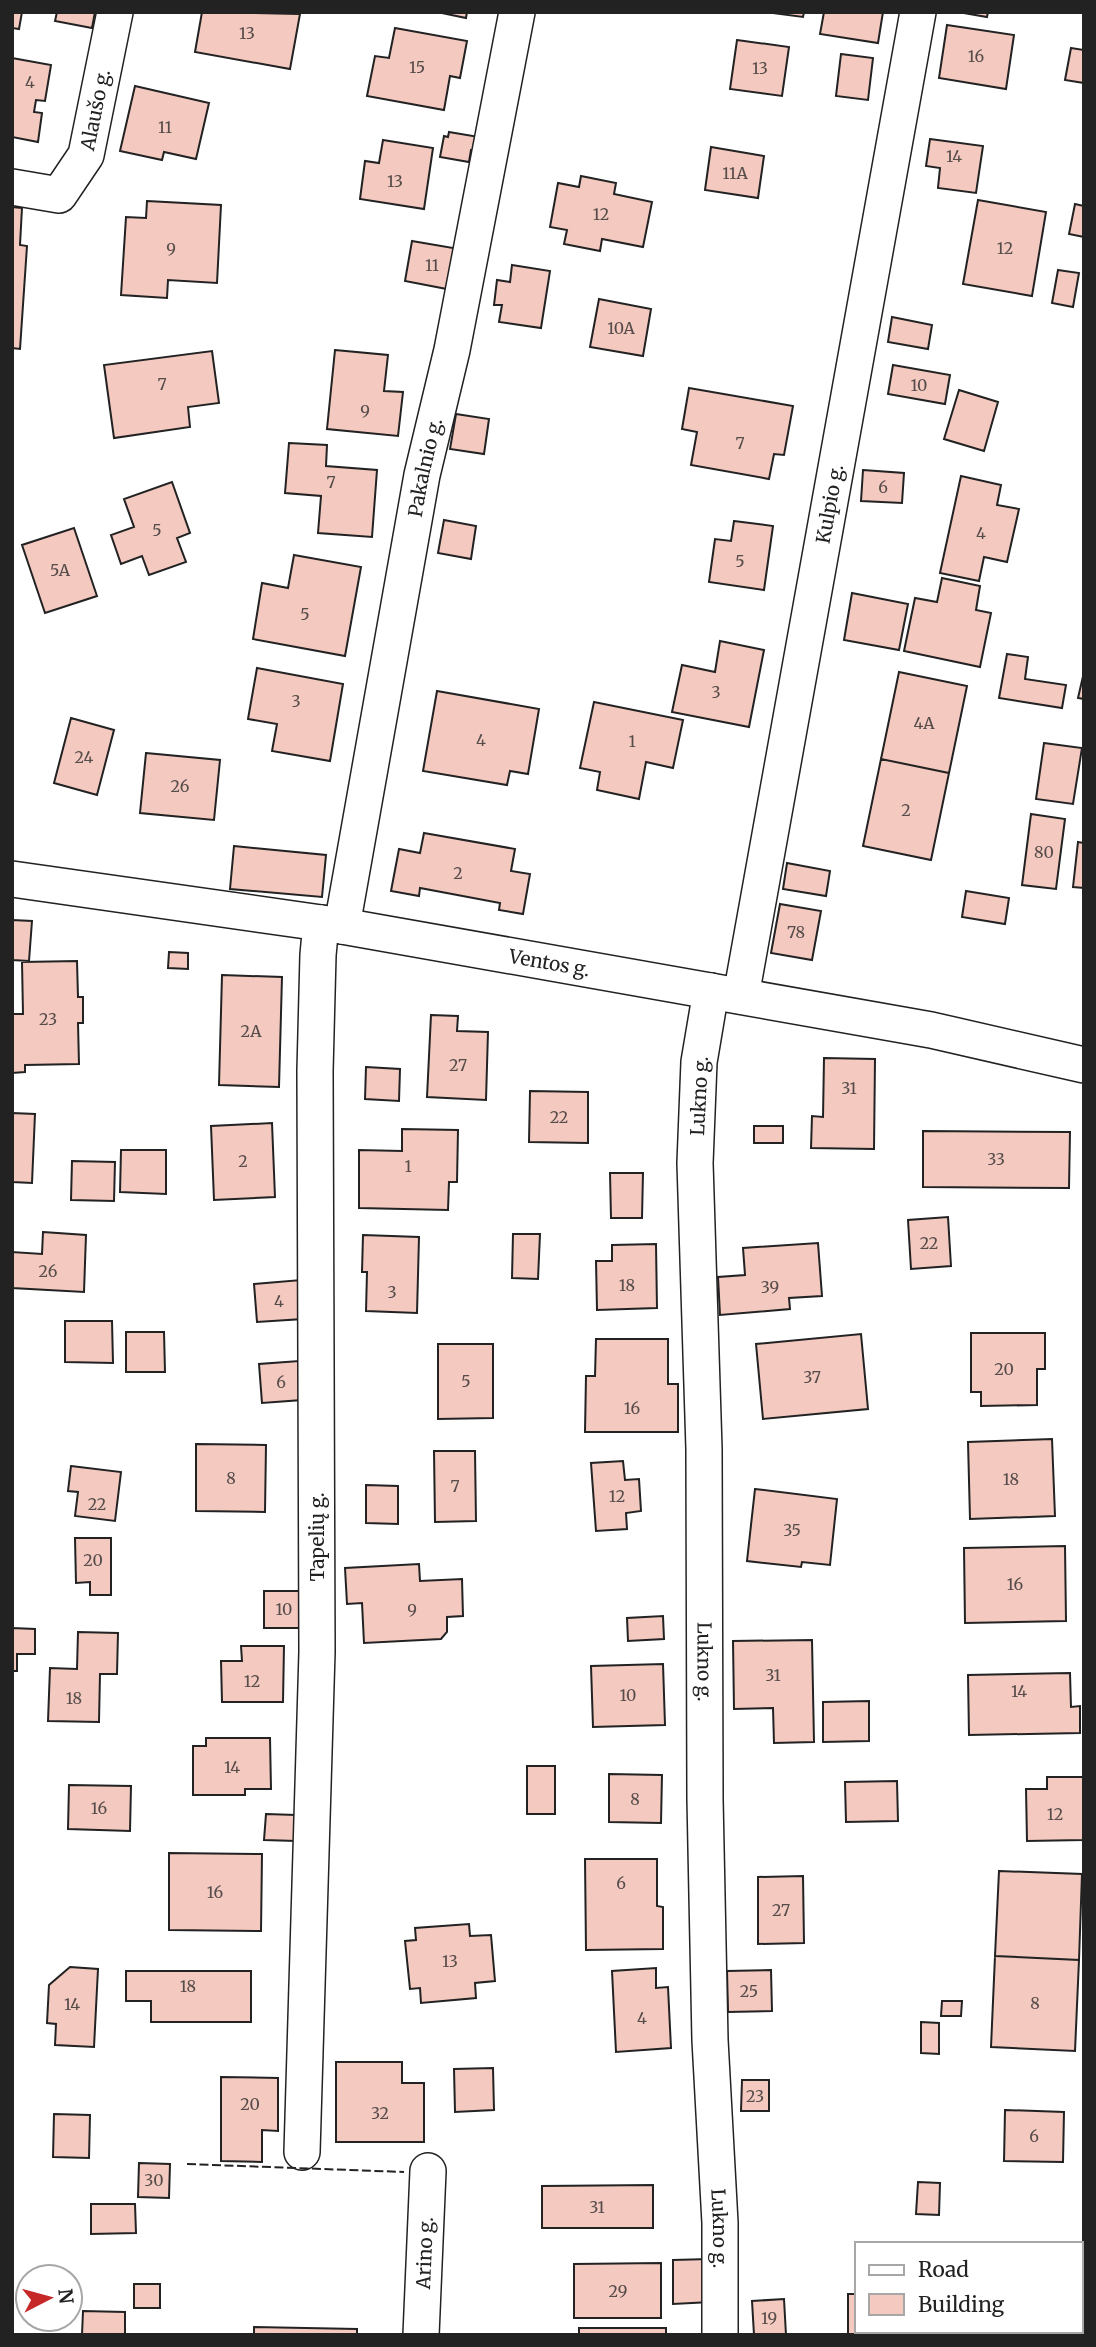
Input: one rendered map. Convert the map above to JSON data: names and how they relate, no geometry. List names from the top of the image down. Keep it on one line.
{"streets":{"street":["Alaušo g.","Pakalnio g.","Kulpio g.","Ventos g.","Lukno g.","Tapelių g.","Arino g."]},"crossings":[["Pakalnio g.","Ventos g."],["Pakalnio g.","Tapelių g."],["Kulpio g.","Ventos g."],["Kulpio g.","Lukno g."],["Ventos g.","Lukno g."],["Ventos g.","Tapelių g."]],"house_numbers":["13","16","15","13","4","11","14","11A","13","12","12","9","11","10A","7","10","9","7","7","6","5","4","5","5A","5","3","3","4A","4","1","24","26","2","80","2","78","23","2A","27","31","22","33","2","1","22","26","18","39","3","4","20","37","5","6","16","8","18","7","12","22","35","20","16","10","9","31","12","14","10","18","14","8","16","12","6","16","27","13","18","25","8","14","4","23","20","32","6","30","31","29","19"],"legend":["Road","Building"],"north":"right"}
